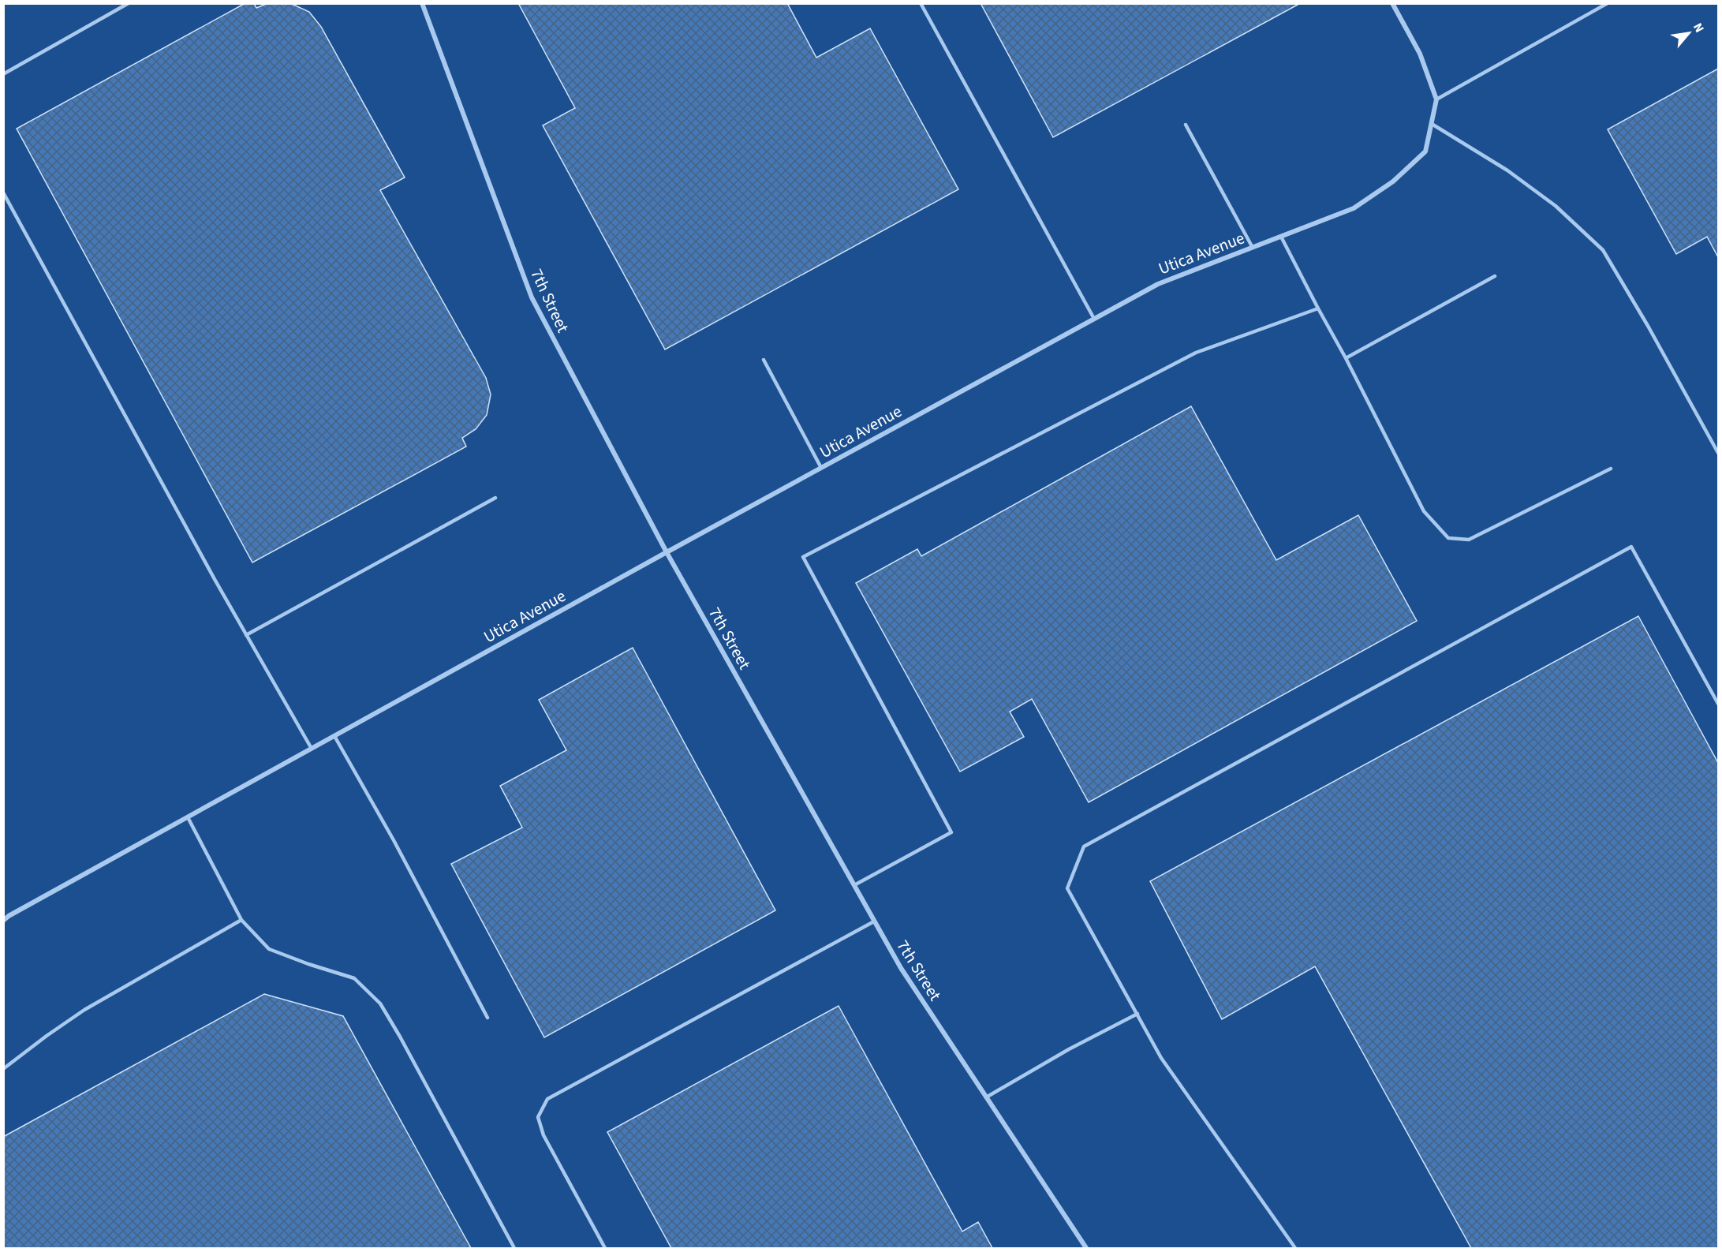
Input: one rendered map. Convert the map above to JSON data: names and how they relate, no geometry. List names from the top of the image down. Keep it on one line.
{"streets":{"street":["Utica Avenue","7th Street"]},"crossings":[["Utica Avenue","7th Street"]],"north":"top right"}
